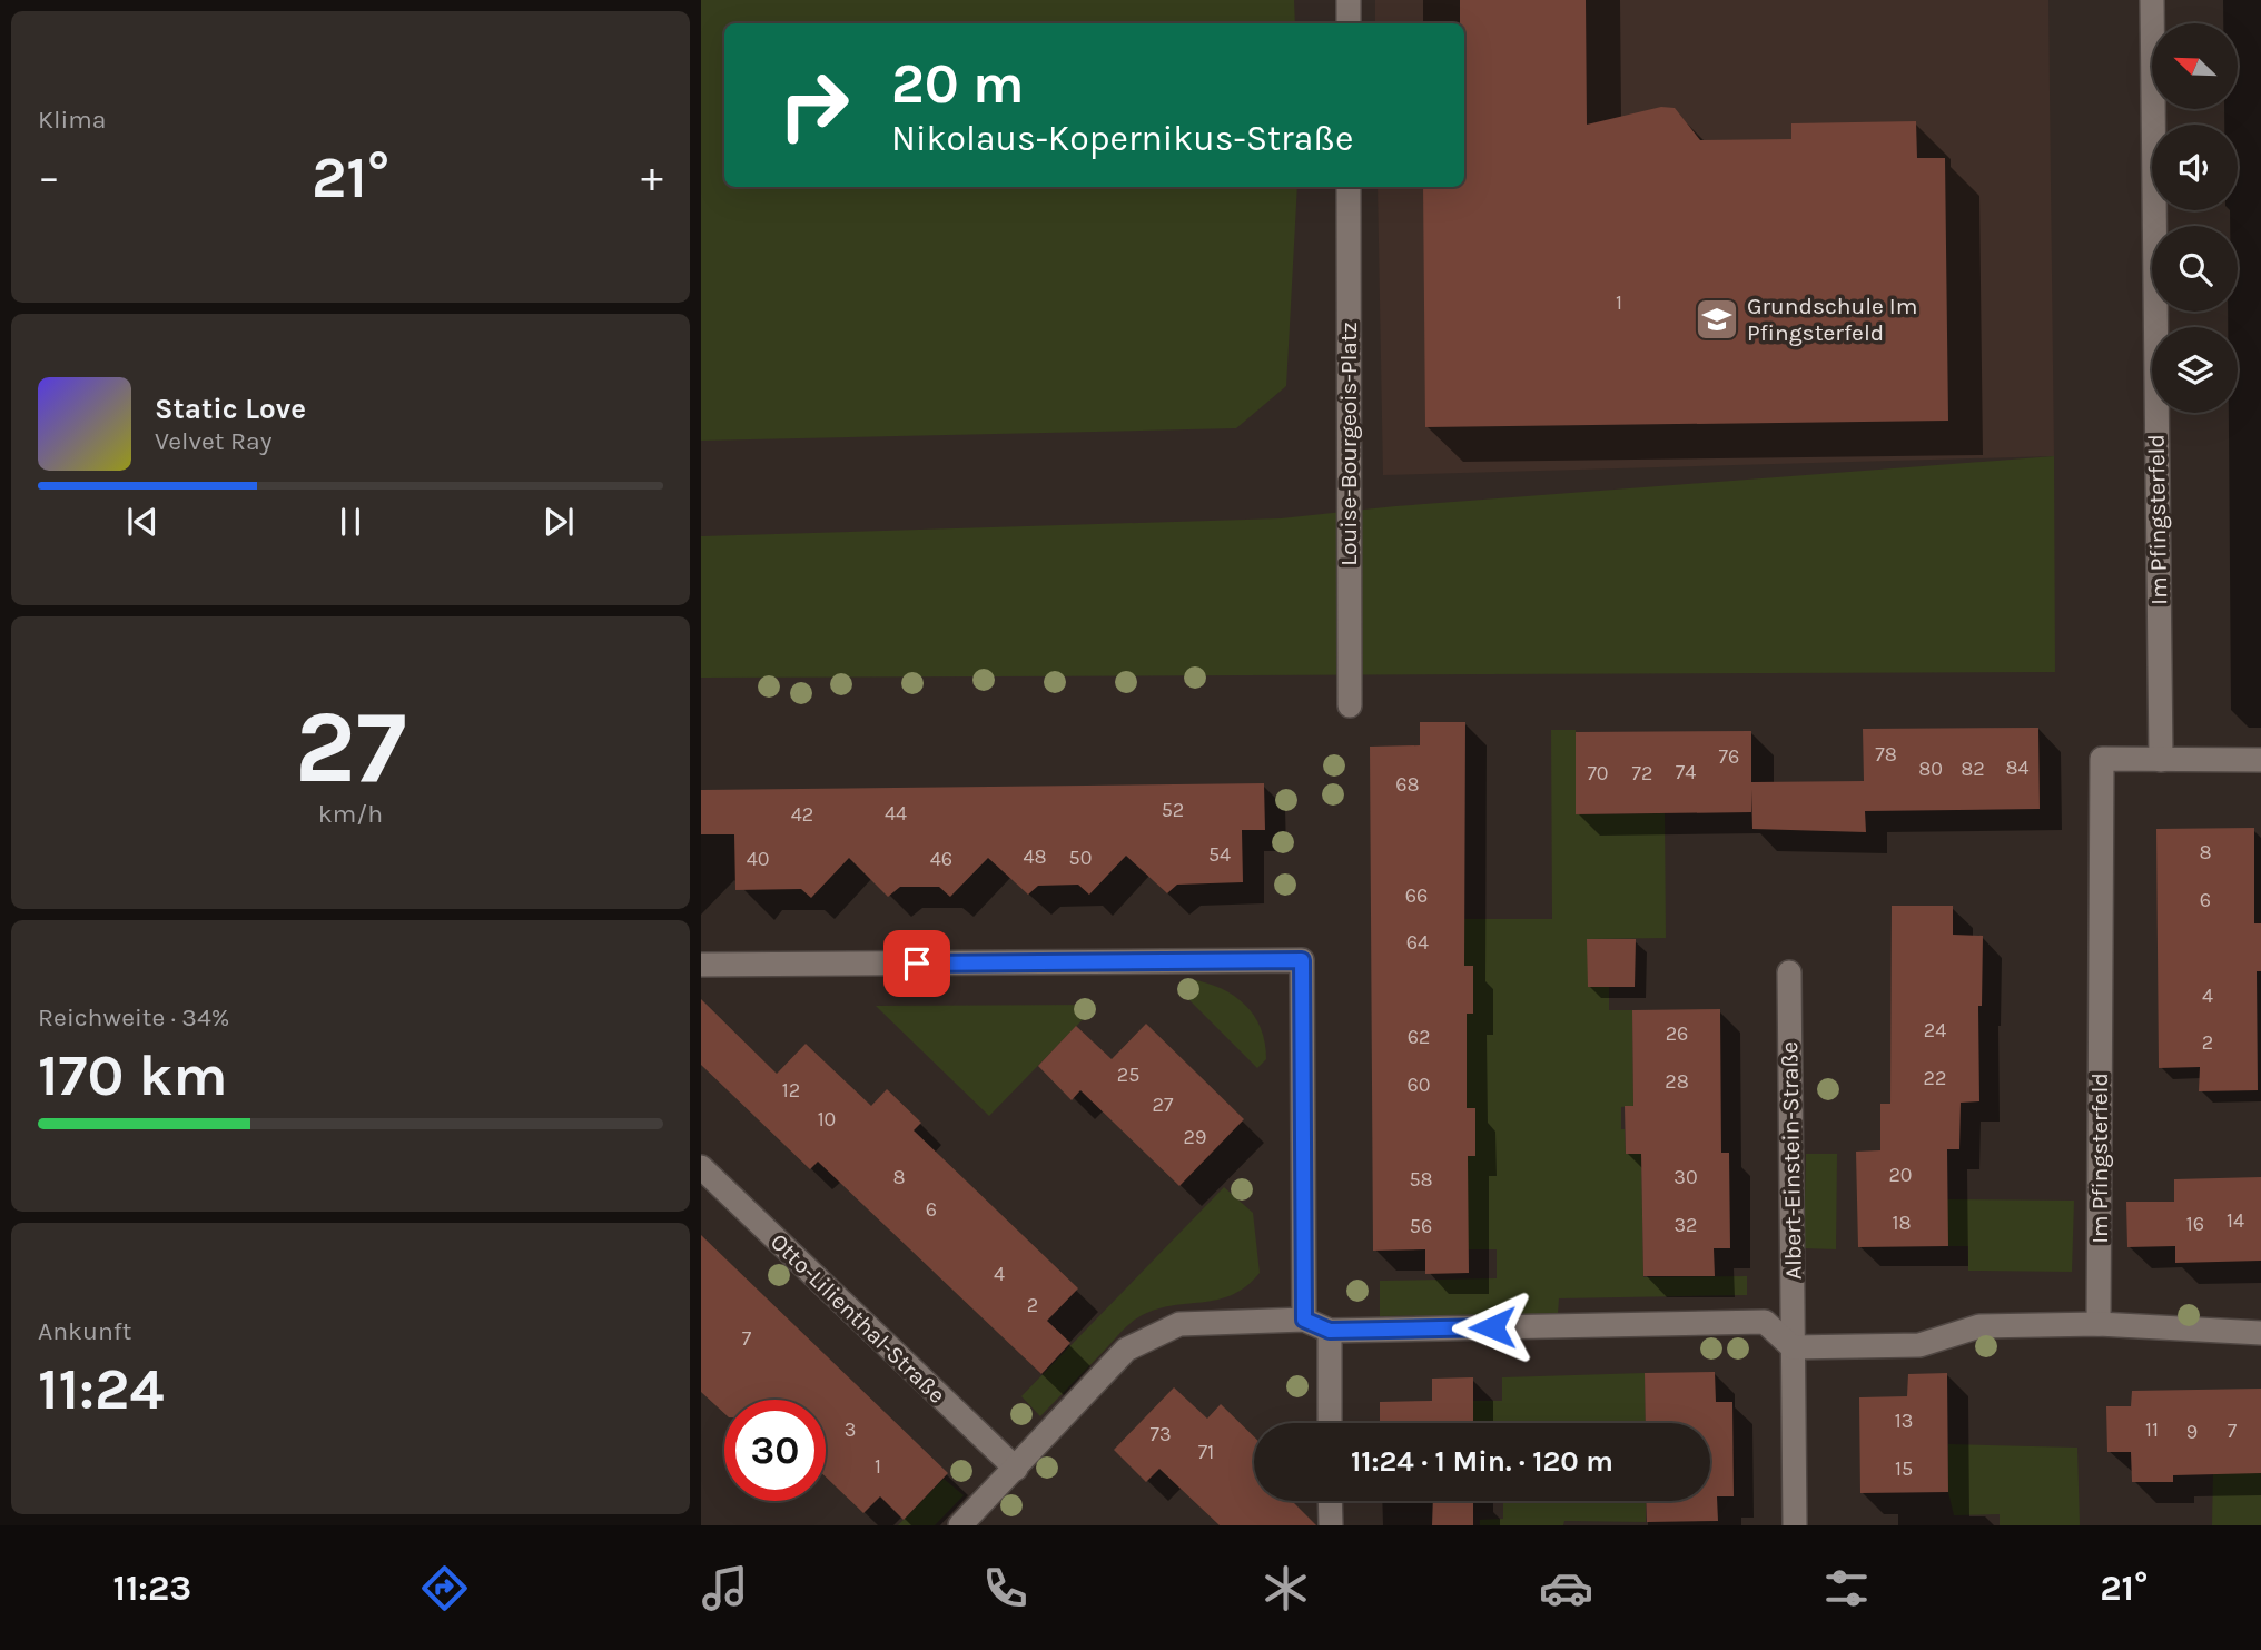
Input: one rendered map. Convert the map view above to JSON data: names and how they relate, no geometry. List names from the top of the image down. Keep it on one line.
{"streets":{"street":["Louise-Bourgeois-Platz","Im Pfingsterfeld","Albert-Einstein-Straße","Otto-Lilienthal-Straße"]},"places":{"school or university":["Grundschule Im Pfingsterfeld"]},"house_numbers":["1","78","76","84","80","82","74","70","72","68","52","44","42","8","54","48","50","40","46","66","6","64","4","24","26","62","2","25","22","28","60","12","27","10","29","20","8","30","58","6","14","18","16","32","56","4","2","7","13","3","11","7","9","73","71","1","15"],"north":"top left","page":{"tile":["Klima",["27","km/h"],["Reichweite · 34%","170 km"],["Ankunft","11:24"]],"turn":["20 m","Nikolaus-Kopernikus-Straße"],"heat":["−","21°","+"],"song":["Static Love","Velvet Ray"],"limit":"30","trip":"11:24 · 1 Min. · 120 m","tabs":["11:23","21°"]}}
